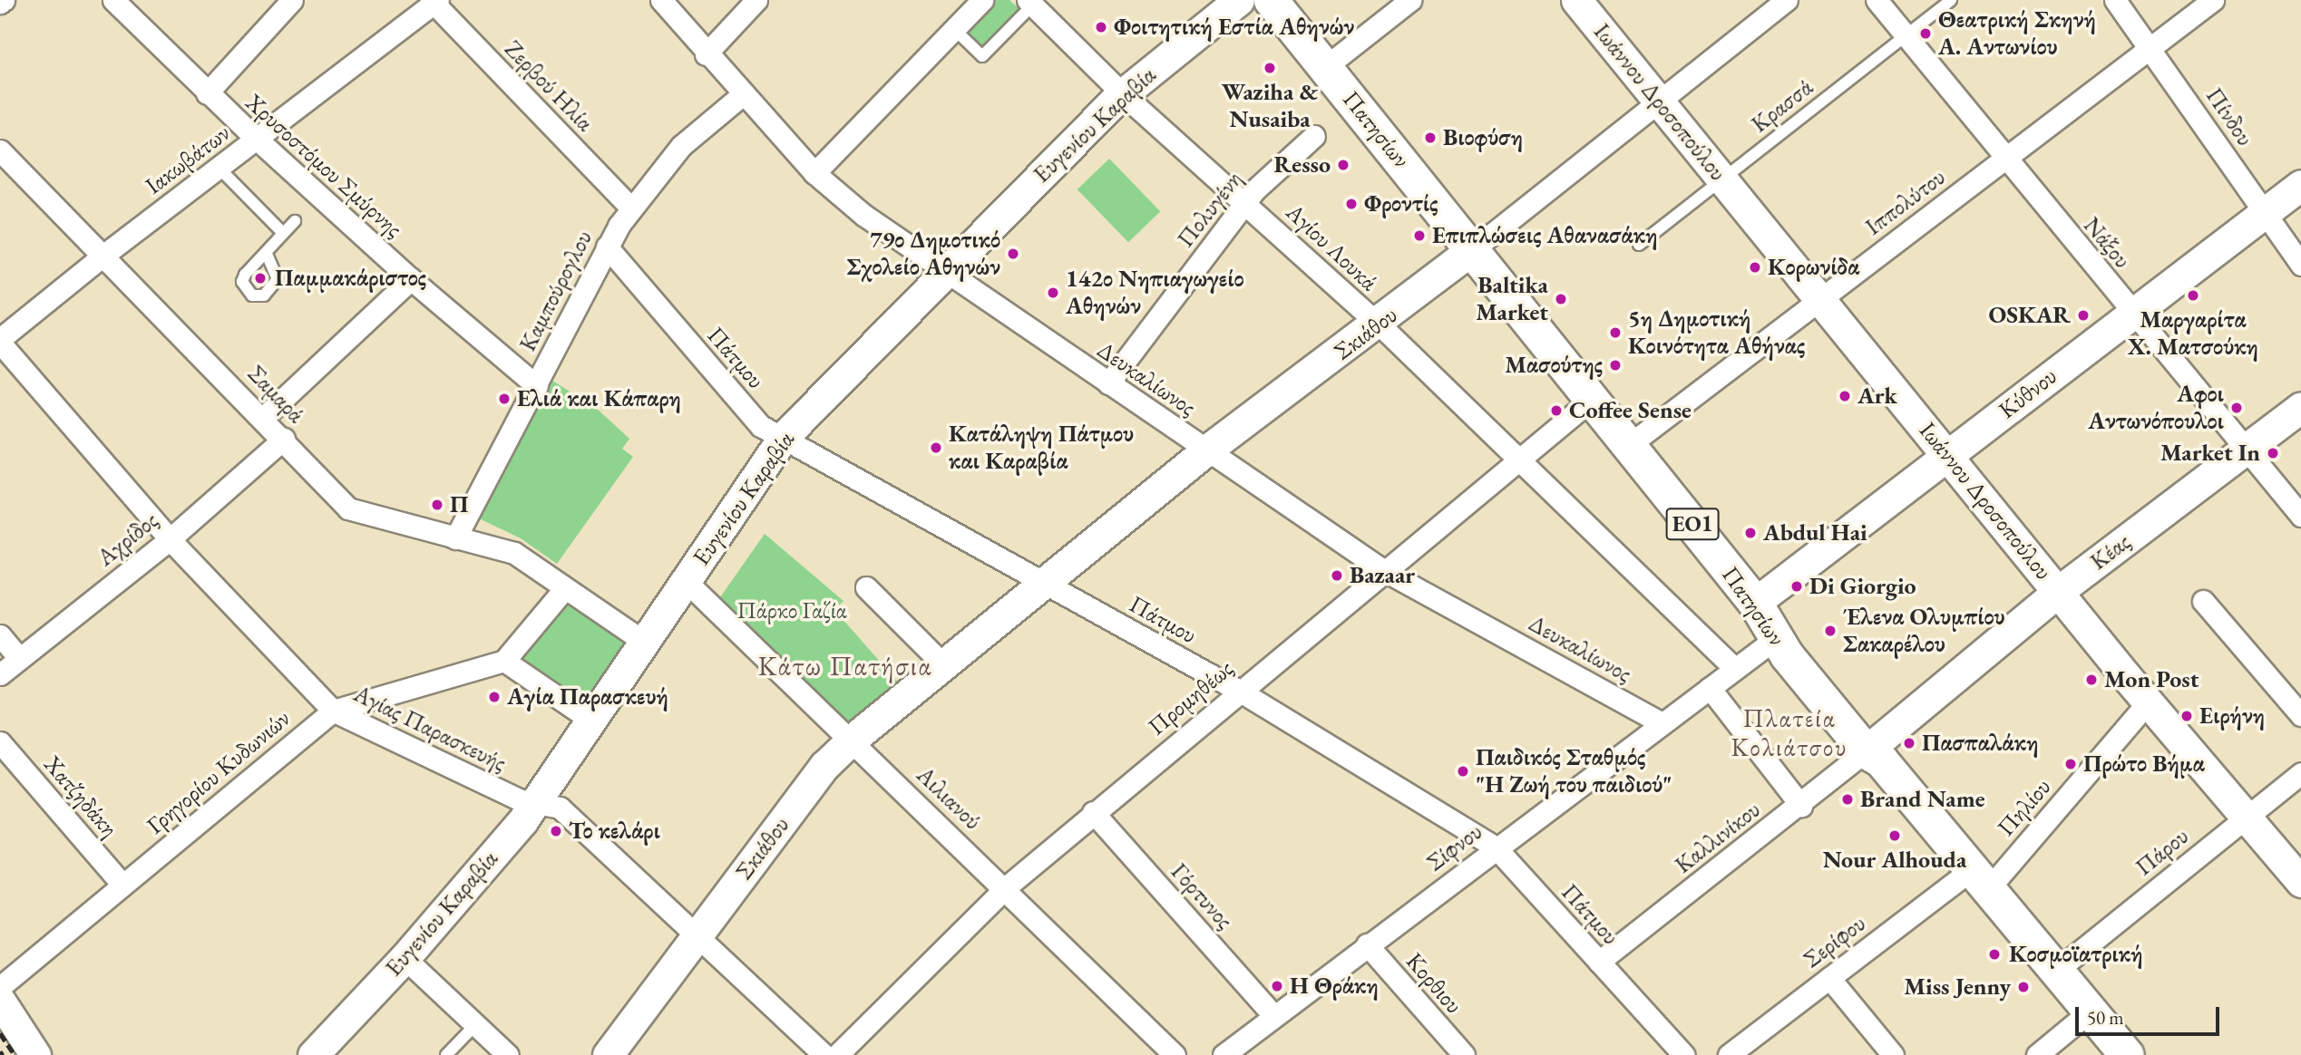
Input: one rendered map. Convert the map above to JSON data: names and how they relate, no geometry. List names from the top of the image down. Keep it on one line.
{"streets":{"main road":["Πατησίων","ΕΟ1"],"street":["Ζερβού Ηλία","Ιωάννου Δροσοπούλου","Πίνδου","Ευγενίου Καραβία","Ιακωβάτων","Χρυσοστόμου Σμύρνης","Ιππολύτου","Πολυγένη","Νάξου","Αγίου Λουκά","Καμπούρογλου","Σκιάθου","Πάτμου","Δευκαλίωνος","Κύθνου","Σαμαρά","Αχρίδος","Κέας","Προμηθέως","Αγίας Παρασκευής","Γρηγορίου Κυδωνιών","Χατζηδάκη","Αιλιανού","Πηλίου","Καλλινίκου","Σίφνου","Πάρου","Γόρτυνος","Σερίφου","Κορθιου"],"lane":["Κρασσά"]},"crossings":[["Ζερβού Ηλία","Ιακωβάτων"],["Ζερβού Ηλία","Καμπούρογλου"],["Ιωάννου Δροσοπούλου","Κρασσά"],["Ιωάννου Δροσοπούλου","Ιππολύτου"],["Ιωάννου Δροσοπούλου","Σκιάθου"],["Ιωάννου Δροσοπούλου","Κύθνου"],["Ιωάννου Δροσοπούλου","Κέας"],["Ιωάννου Δροσοπούλου","Πηλίου"],["Ιωάννου Δροσοπούλου","Πάρου"],["Κρασσά","Νάξου"],["Πίνδου","Ιππολύτου"],["Πίνδου","Κύθνου"],["Ευγενίου Καραβία","Αγίου Λουκά"],["Ευγενίου Καραβία","Πάτμου"],["Ευγενίου Καραβία","Δευκαλίωνος"],["Ευγενίου Καραβία","Σαμαρά"],["Ευγενίου Καραβία","Αγίας Παρασκευής"],["Ευγενίου Καραβία","Αιλιανού"],["Πατησίων","Ιππολύτου"],["Πατησίων","Σκιάθου"],["Πατησίων","Κύθνου"],["Πατησίων","Κέας"],["Πατησίων","Προμηθέως"],["Πατησίων","Πηλίου"],["Πατησίων","Καλλινίκου"],["Πατησίων","Σίφνου"],["Πατησίων","Πάρου"],["Πατησίων","Σερίφου"],["Ιακωβάτων","Χρυσοστόμου Σμύρνης"],["Ιακωβάτων","Σαμαρά"],["Ιακωβάτων","Αγίας Παρασκευής"],["Χρυσοστόμου Σμύρνης","Καμπούρογλου"],["Ιππολύτου","Νάξου"],["Πολυγένη","Αγίου Λουκά"],["Πολυγένη","Δευκαλίωνος"],["Νάξου","Κύθνου"],["Νάξου","Κέας"],["Αγίου Λουκά","Σκιάθου"],["Αγίου Λουκά","Προμηθέως"],["Αγίου Λουκά","Σίφνου"],["Καμπούρογλου","Πάτμου"],["Καμπούρογλου","Δευκαλίωνος"],["Καμπούρογλου","Σαμαρά"],["Σκιάθου","Πάτμου"],["Σκιάθου","Δευκαλίωνος"],["Σκιάθου","Αγίας Παρασκευής"],["Σκιάθου","Αιλιανού"],["Πάτμου","Προμηθέως"],["Πάτμου","Καλλινίκου"],["Πάτμου","Σίφνου"],["Δευκαλίωνος","Προμηθέως"],["Δευκαλίωνος","Σίφνου"],["Σαμαρά","Αχρίδος"],["Αχρίδος","Αγίας Παρασκευής"],["Κέας","Καλλινίκου"],["Προμηθέως","Αιλιανού"],["Προμηθέως","Γόρτυνος"],["Αγίας Παρασκευής","Γρηγορίου Κυδωνιών"],["Γρηγορίου Κυδωνιών","Χατζηδάκη"],["Πηλίου","Σερίφου"],["Σίφνου","Γόρτυνος"],["Σίφνου","Κορθιου"]],"districts":["Κάτω Πατήσια","Πλατεία Κολιάτσου"],"parks":["Πάρκο Γαζία"],"places":["Φοιτητική Εστία Αθηνών","Θεατρική Σκηνή Α. Αντωνίου","Waziha & Nusaiba","Βιοφύση","Resso","Φροντίς","Επιπλώσεις Αθανασάκη","79ο Δημοτικό Σχολείο Αθηνών","Κορωνίδα","Παμμακάριστος","142ο Νηπιαγωγείο Αθηνών","Μαργαρίτα Χ. Ματσούκη","Baltika Market","OSKAR","5η Δημοτική Κοινότητα Αθήνας","Μασούτης","Ark","Ελιά και Κάπαρη","Αφοι Αντωνόπουλοι","Coffee Sense","Κατάληψη Πάτμου και Καραβία","Market In","Π","Abdul Hai","Bazaar","Di Giorgio","Έλενα Ολυμπίου Σακαρέλου","Mon Post","Αγία Παρασκευή","Ειρήνη","Πασπαλάκη","Πρώτο Βήμα","Παιδικός Σταθμός \"Η Ζωή του παιδιού\"","Brand Name","Το κελάρι","Nour Alhouda","Κοσμοϊατρική","Η Θράκη","Miss Jenny"],"scale_bar":"50 m"}
